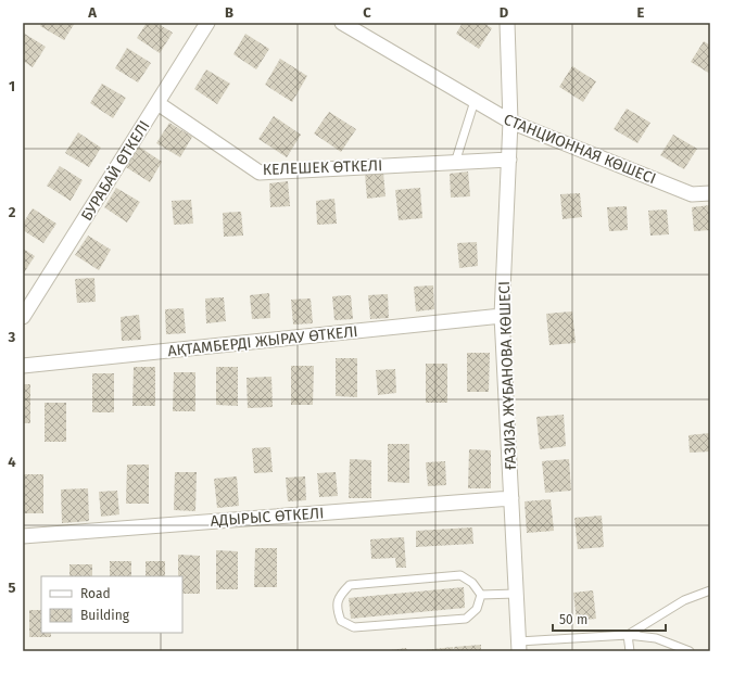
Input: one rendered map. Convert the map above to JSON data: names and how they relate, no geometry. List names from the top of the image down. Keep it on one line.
{"streets":{"street":["СТАНЦИОННАЯ КӨШЕСІ","КЕЛЕШЕК ӨТКЕЛІ","БУРАБАЙ ӨТКЕЛІ","АҚТАМБЕРДІ ЖЫРАУ ӨТКЕЛІ","ҒАЗИЗА ЖҰБАНОВА КӨШЕСІ","АДЫРЫС ӨТКЕЛІ"]},"crossings":[["СТАНЦИОННАЯ КӨШЕСІ","ҒАЗИЗА ЖҰБАНОВА КӨШЕСІ"],["КЕЛЕШЕК ӨТКЕЛІ","БУРАБАЙ ӨТКЕЛІ"],["КЕЛЕШЕК ӨТКЕЛІ","ҒАЗИЗА ЖҰБАНОВА КӨШЕСІ"],["АҚТАМБЕРДІ ЖЫРАУ ӨТКЕЛІ","ҒАЗИЗА ЖҰБАНОВА КӨШЕСІ"],["ҒАЗИЗА ЖҰБАНОВА КӨШЕСІ","АДЫРЫС ӨТКЕЛІ"]],"legend":["Road","Building"],"scale_bar":"50 m","grid":{"columns":["A","B","C","D","E"],"rows":["1","2","3","4","5"]}}
